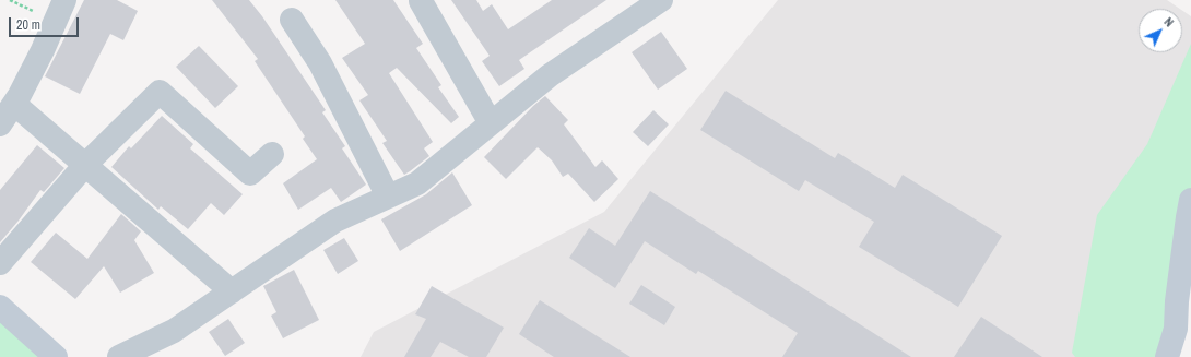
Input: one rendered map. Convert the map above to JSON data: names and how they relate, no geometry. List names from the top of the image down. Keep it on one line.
{"scale_bar":"20 m","north":"top right"}
